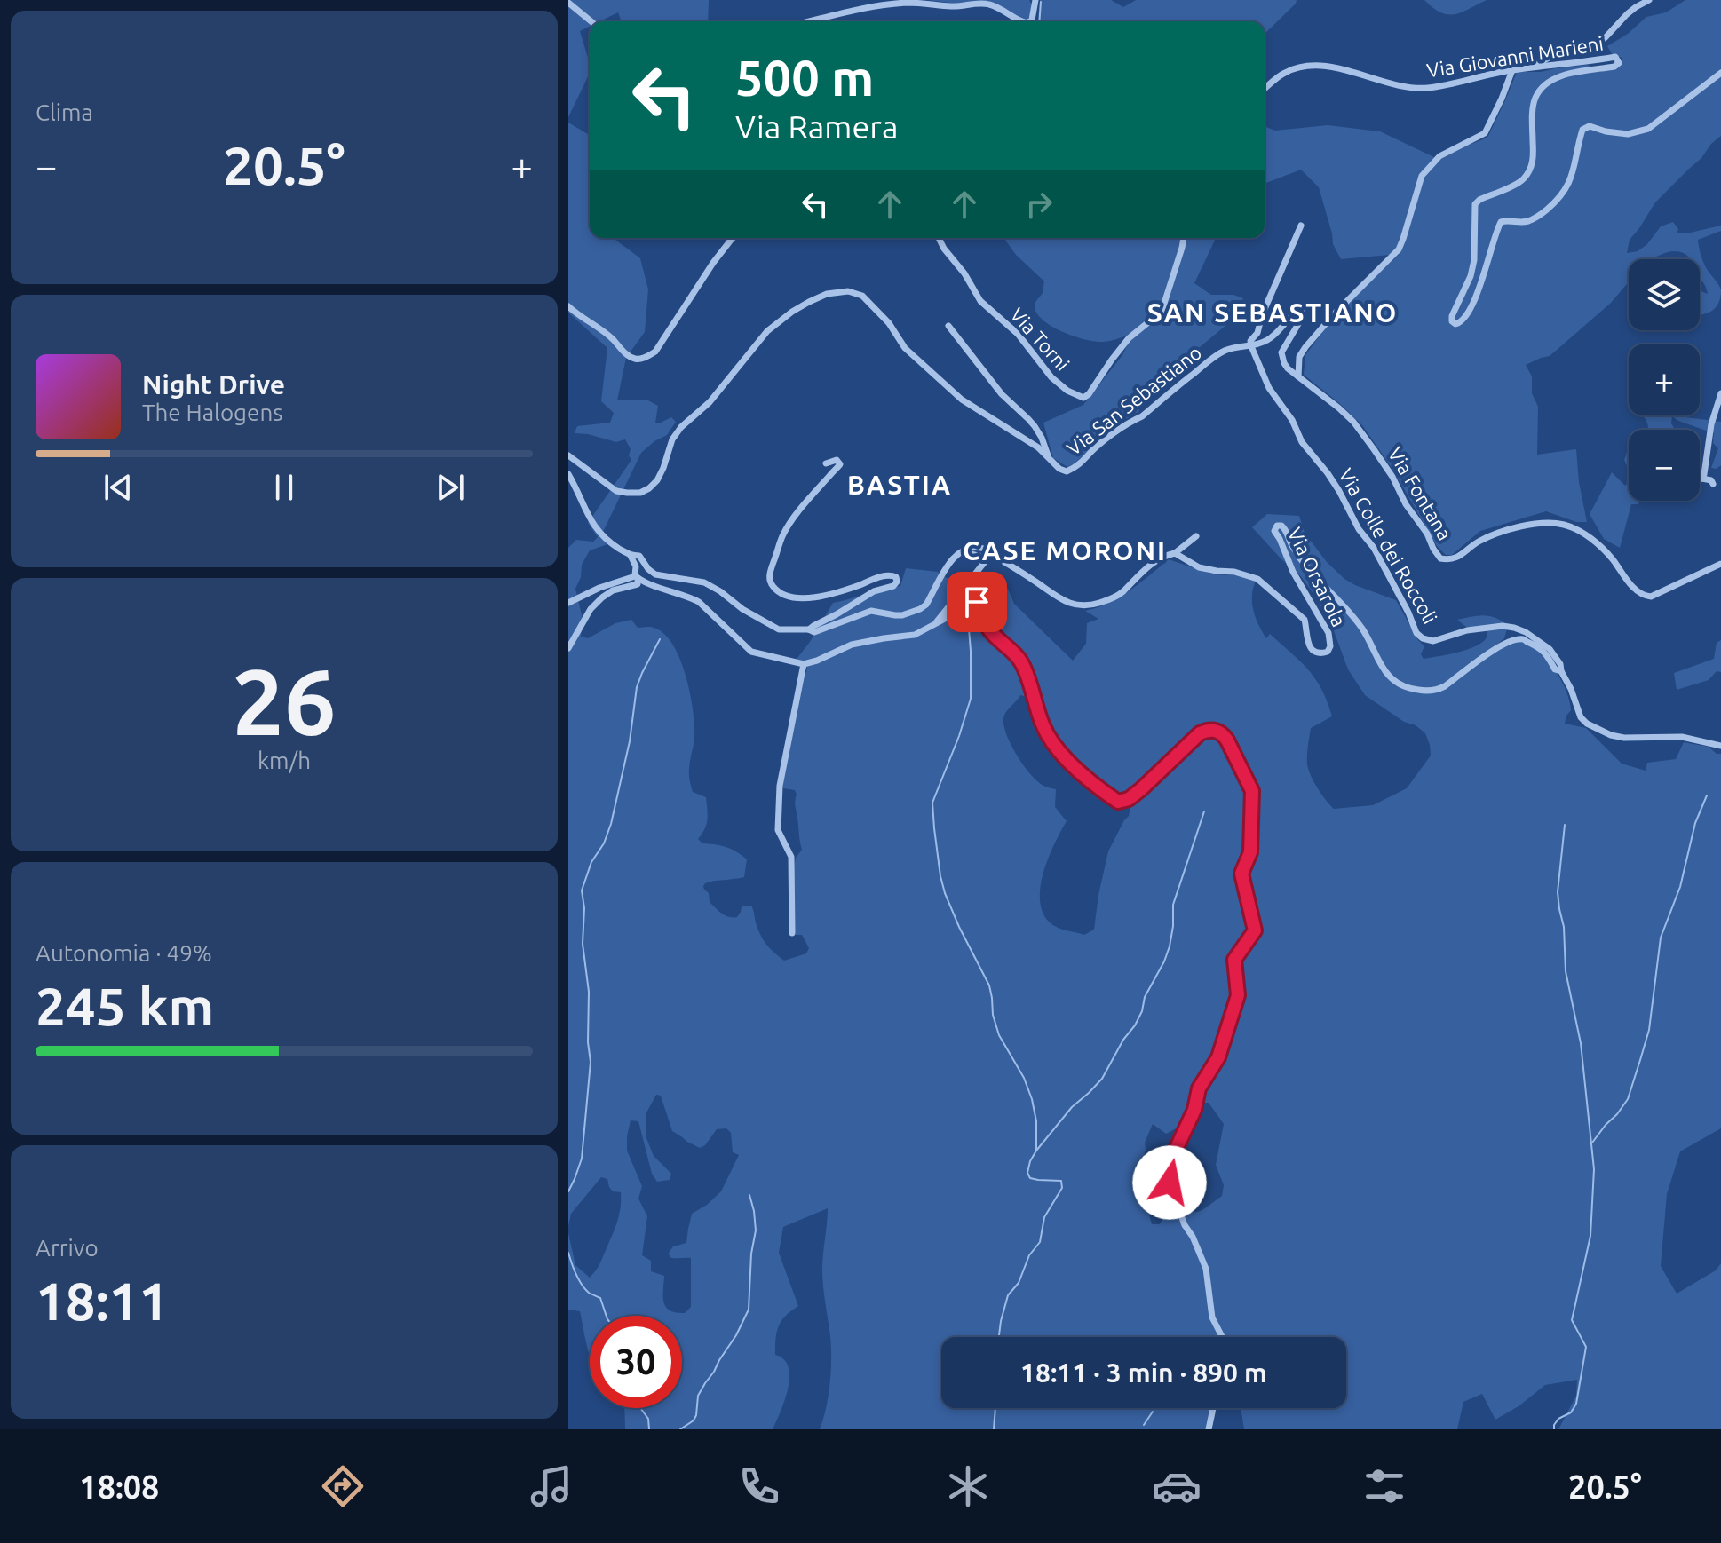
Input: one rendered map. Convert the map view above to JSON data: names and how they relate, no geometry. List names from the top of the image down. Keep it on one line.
{"streets":{"street":["Via Giovanni Marieni","Via Torni","Via San Sebastiano","Via Fontana","Via Colle dei Roccoli","Via Orsarola"]},"crossings":[["Via San Sebastiano","Via Fontana"],["Via San Sebastiano","Via Colle dei Roccoli"],["Via Colle dei Roccoli","Via Orsarola"]],"districts":["SAN SEBASTIANO","BASTIA","CASE MORONI"],"page":{"tile":["Clima",["26","km/h"],["Autonomia · 49%","245 km"],["Arrivo","18:11"]],"turn":["500 m","Via Ramera"],"heat":["−","20.5°","+"],"map_buttons":["+","−"],"song":["Night Drive","The Halogens"],"limit":"30","trip":"18:11 · 3 min · 890 m","tabs":["18:08","20.5°"]}}
